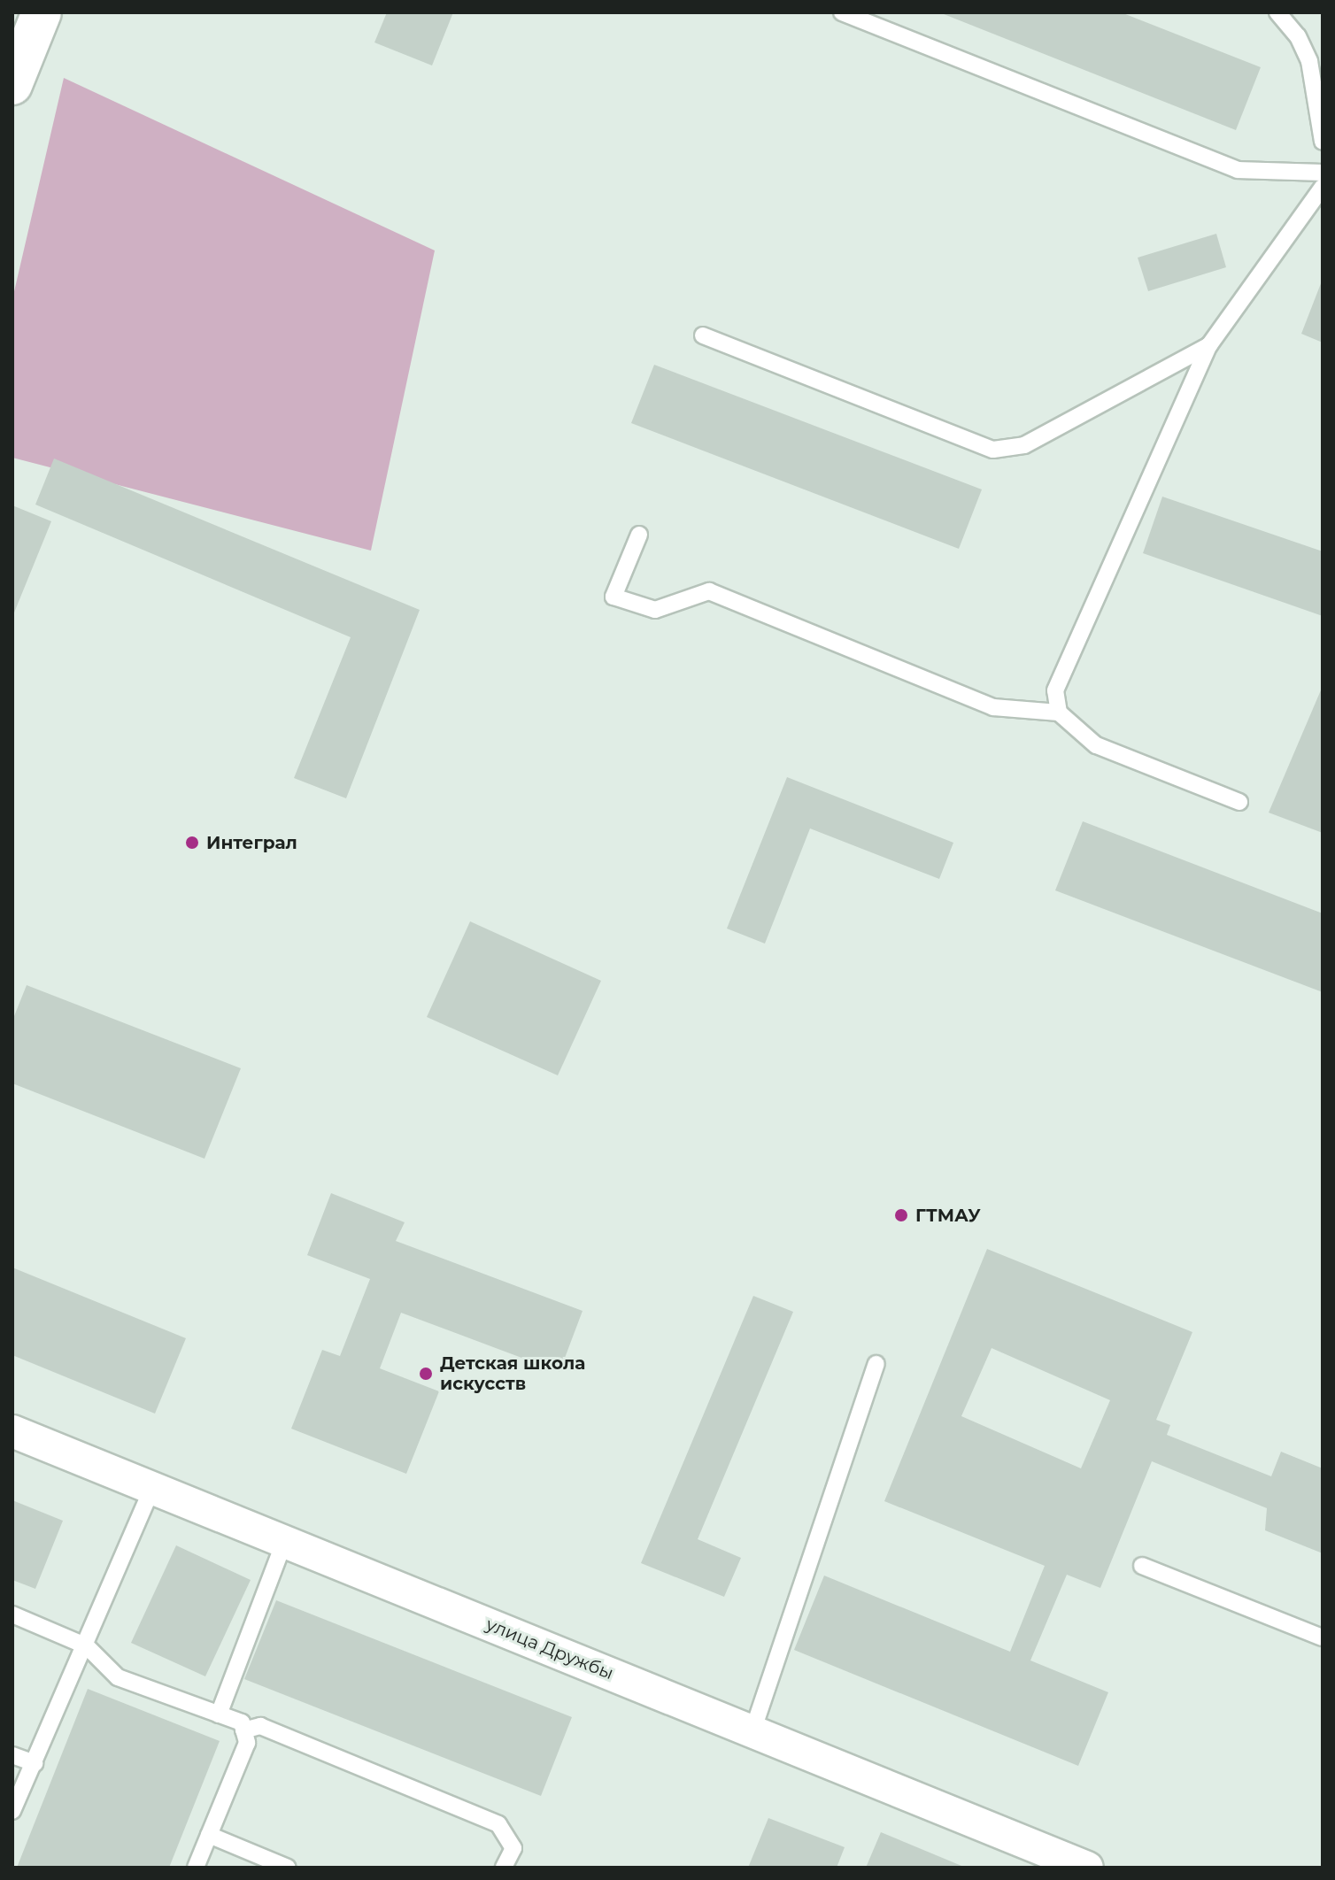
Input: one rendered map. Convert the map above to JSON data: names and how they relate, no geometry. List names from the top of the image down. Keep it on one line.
{"streets":{"street":["улица Дружбы"]},"places":["Интеграл","ГТМАУ","Детская школа искусств"]}
